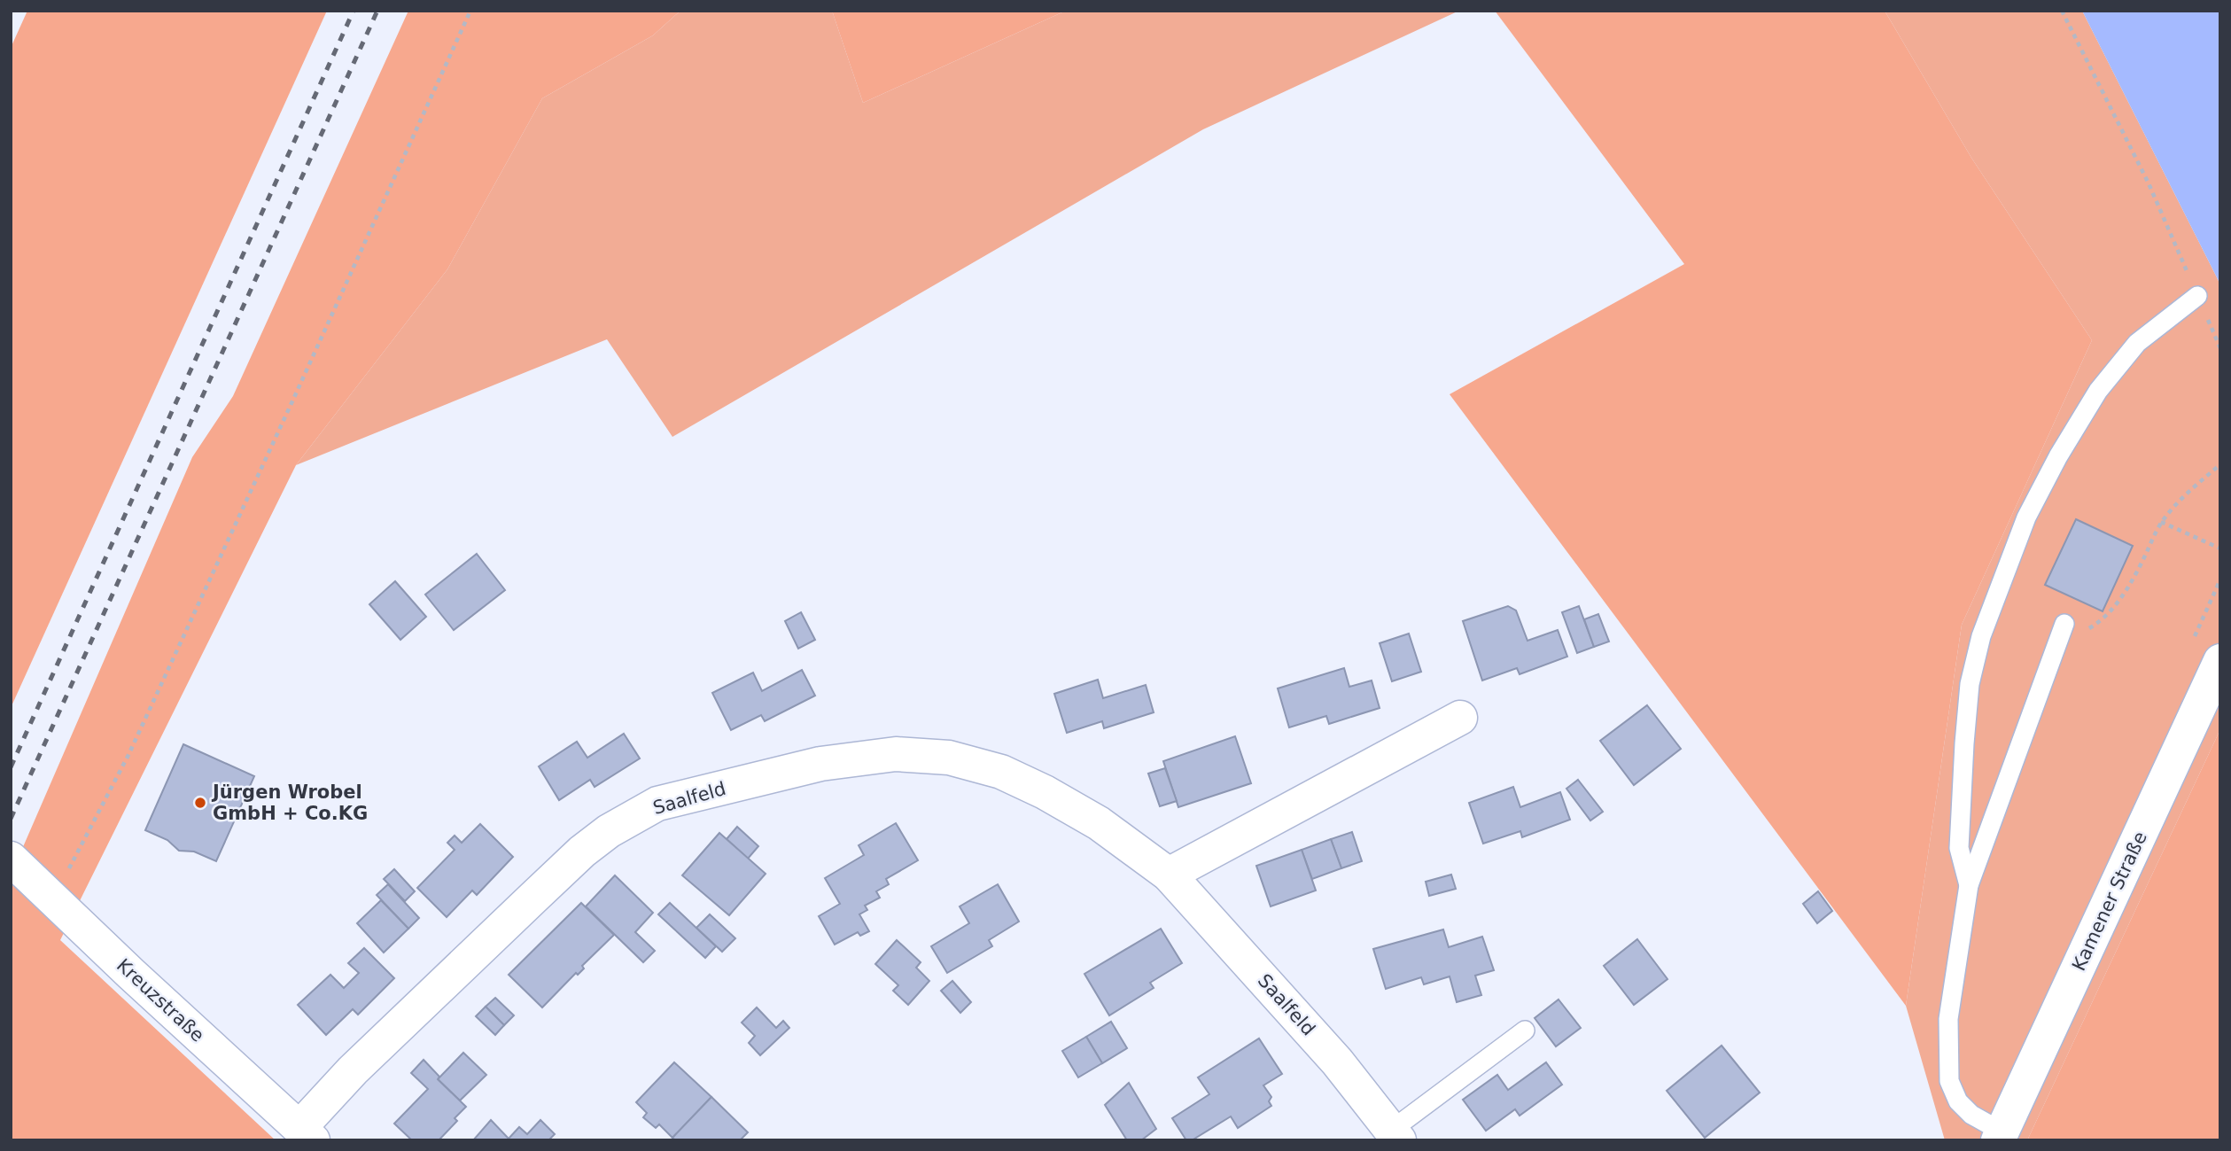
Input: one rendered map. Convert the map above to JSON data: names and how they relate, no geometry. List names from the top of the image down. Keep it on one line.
{"streets":{"street":["Saalfeld","Kamener Straße","Kreuzstraße"]},"crossings":[["Saalfeld","Kreuzstraße"]],"places":["Jürgen Wrobel GmbH + Co.KG"]}
